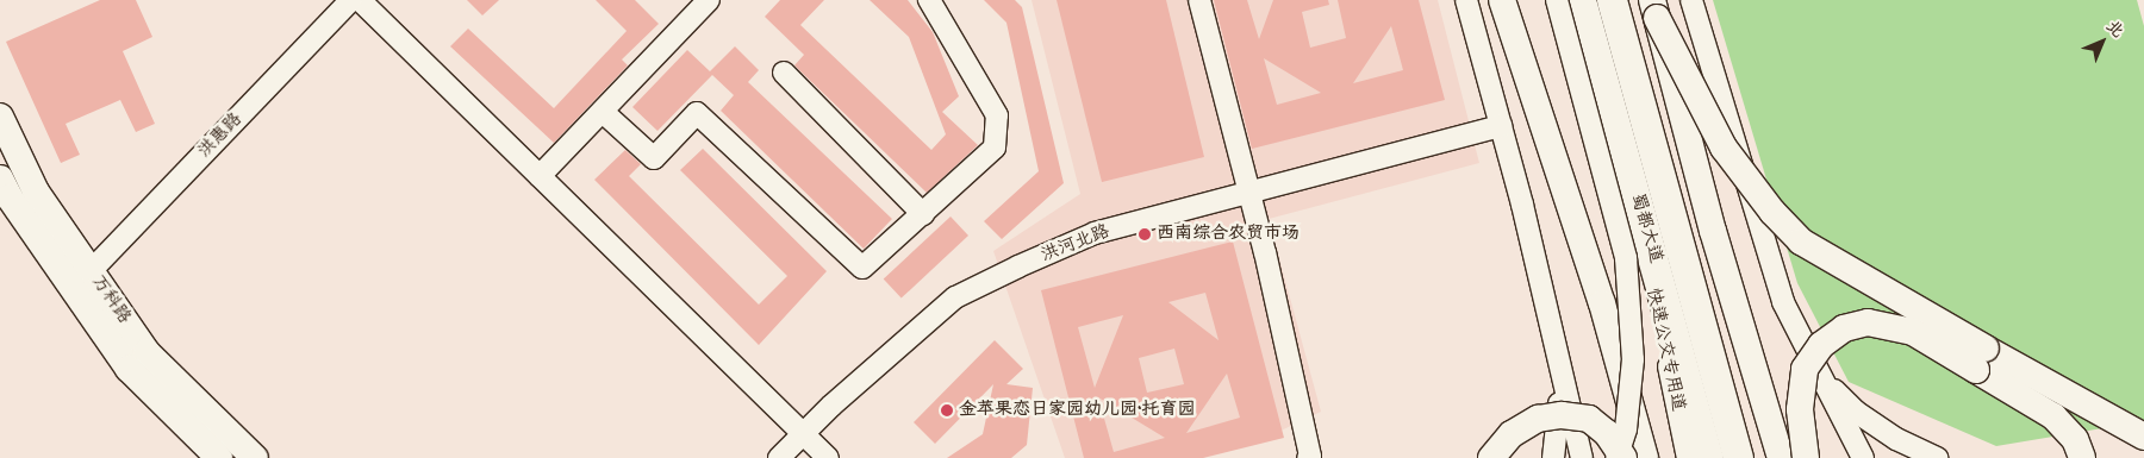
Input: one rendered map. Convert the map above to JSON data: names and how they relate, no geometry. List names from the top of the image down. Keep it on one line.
{"streets":{"highway":["蜀都大道"],"main road":["万科路"],"street":["洪惠路","洪河北路","快速公交专用道"]},"crossings":[["洪惠路","万科路"]],"places":["西南综合农贸市场","金苹果恋日家园幼儿园·托育园"],"north":"top right"}
